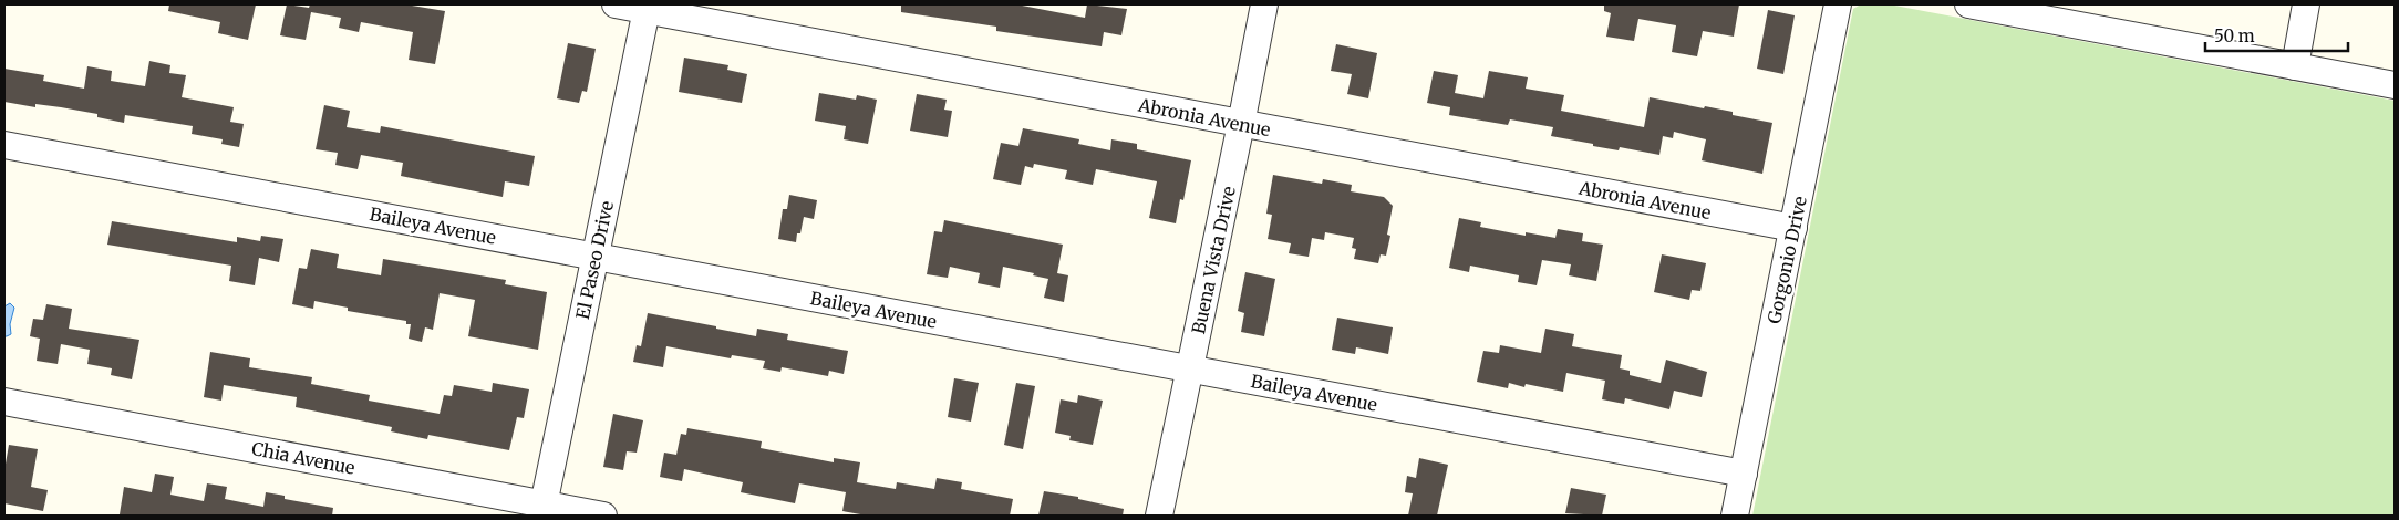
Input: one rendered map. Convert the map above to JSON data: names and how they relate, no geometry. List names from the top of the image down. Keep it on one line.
{"streets":{"street":["Abronia Avenue","Baileya Avenue","El Paseo Drive","Buena Vista Drive","Gorgonio Drive","Chia Avenue"]},"crossings":[["Abronia Avenue","El Paseo Drive"],["Abronia Avenue","Buena Vista Drive"],["Abronia Avenue","Gorgonio Drive"],["Baileya Avenue","El Paseo Drive"],["Baileya Avenue","Buena Vista Drive"],["Baileya Avenue","Gorgonio Drive"],["El Paseo Drive","Chia Avenue"]],"scale_bar":"50 m"}
